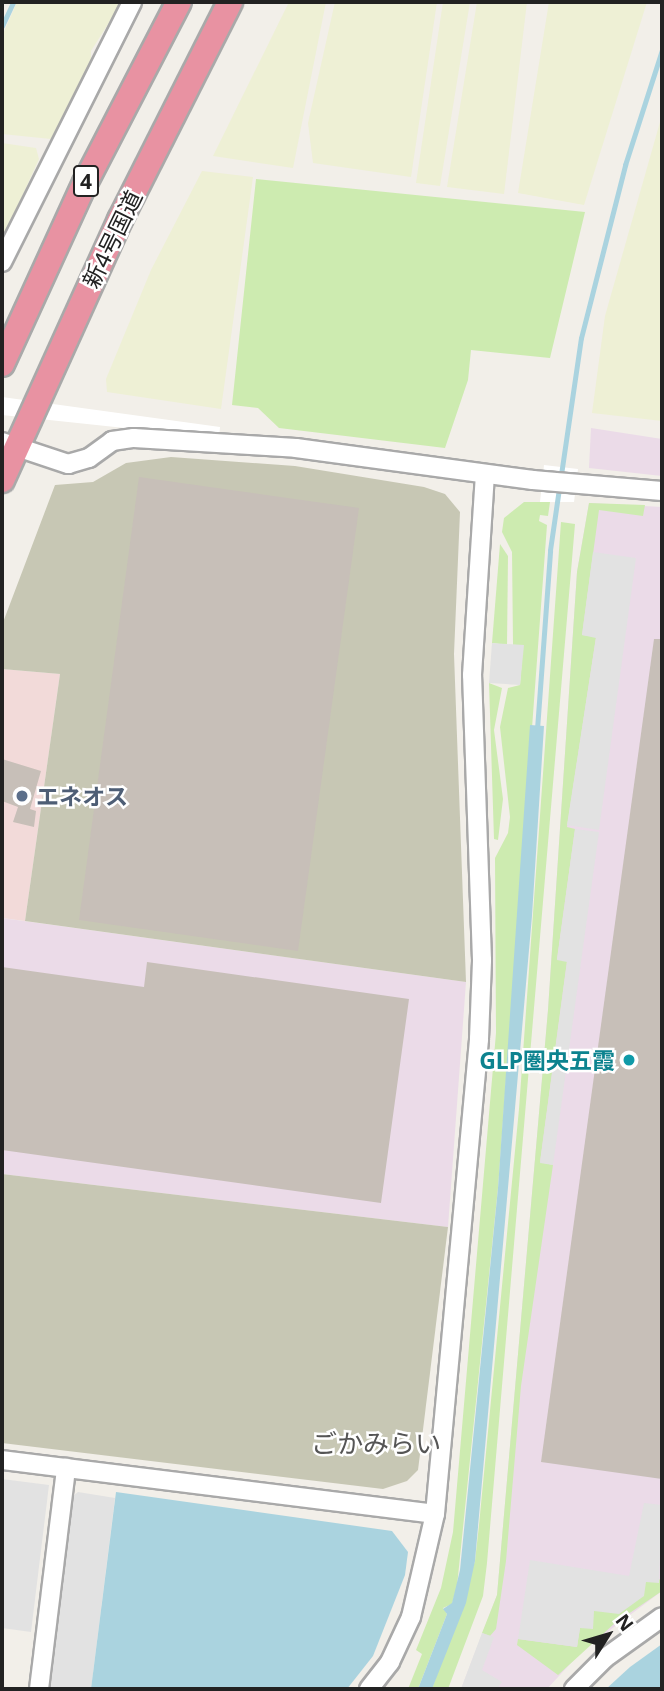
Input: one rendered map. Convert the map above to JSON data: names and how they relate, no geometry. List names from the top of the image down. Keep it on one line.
{"streets":{"highway":["4","新4号国道"]},"districts":["ごかみらい"],"places":["エネオス","GLP圏央五霞"],"north":"top right"}
